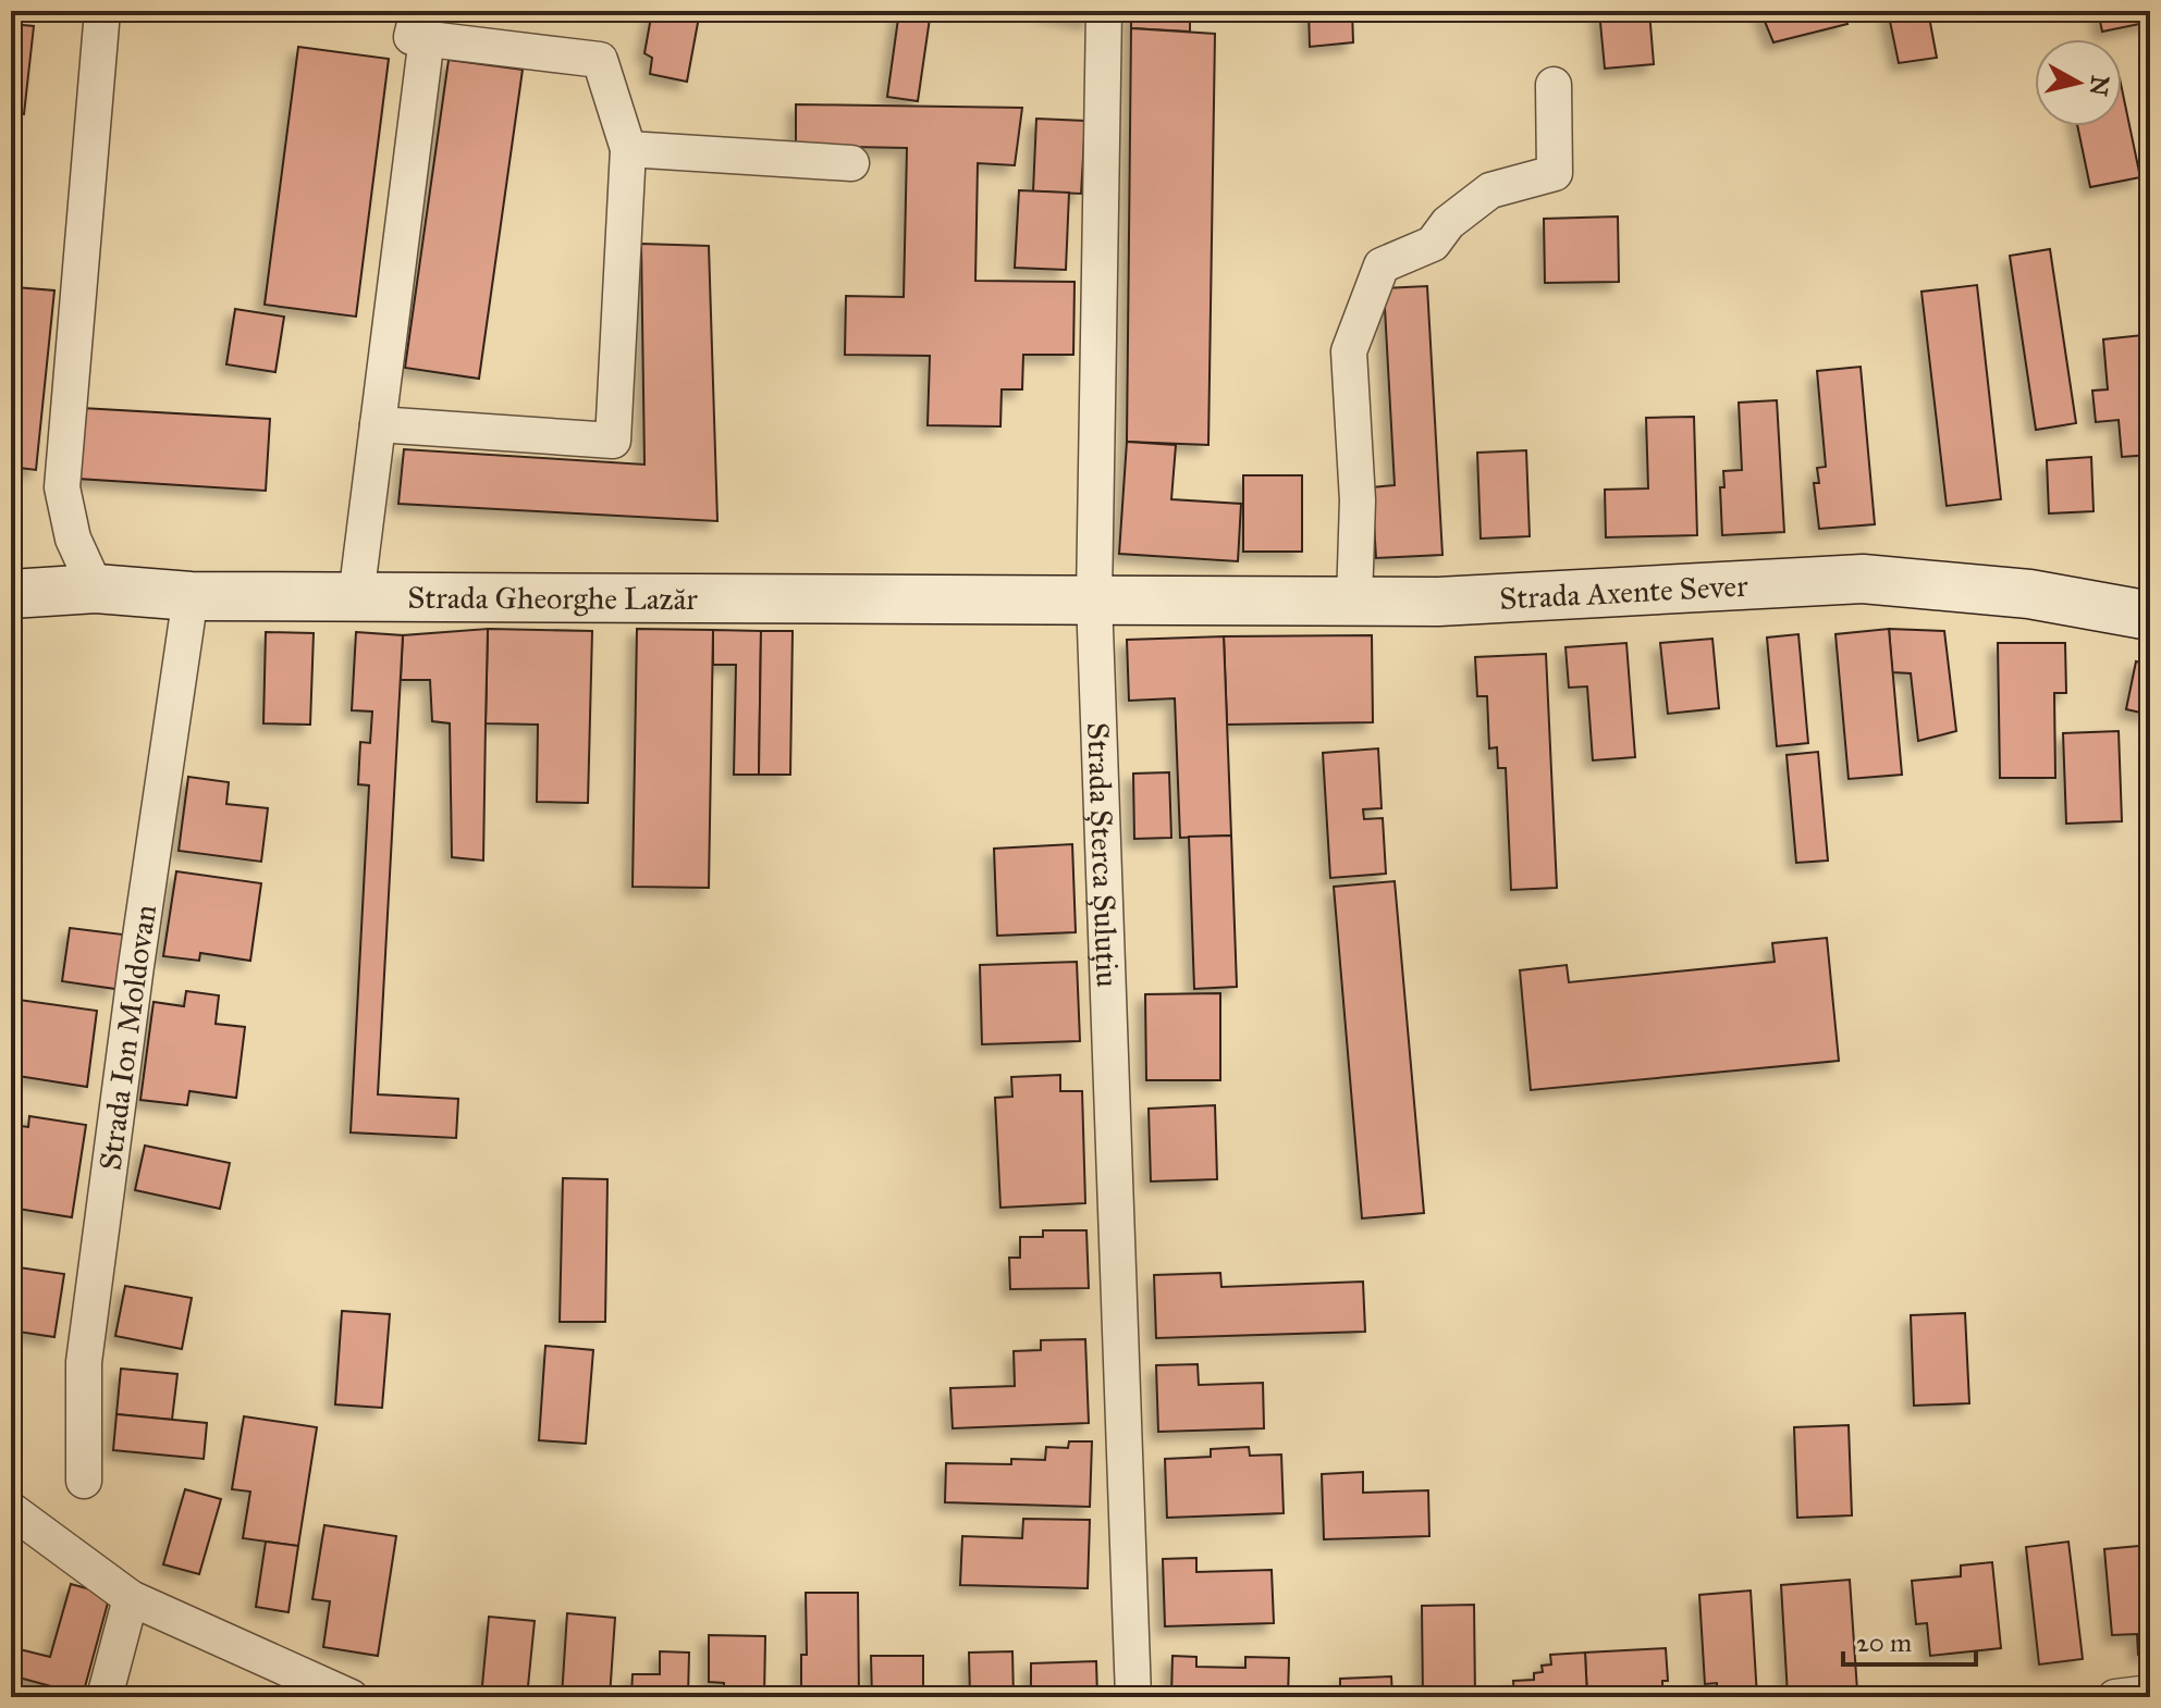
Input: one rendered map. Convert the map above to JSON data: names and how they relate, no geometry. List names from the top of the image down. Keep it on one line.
{"streets":{"main road":["Strada Axente Sever","Strada Gheorghe Lazăr"],"street":["Strada Șterca Șuluțiu","Strada Ion Moldovan"]},"crossings":[["Strada Axente Sever","Strada Gheorghe Lazăr"],["Strada Axente Sever","Strada Șterca Șuluțiu"],["Strada Gheorghe Lazăr","Strada Șterca Șuluțiu"],["Strada Gheorghe Lazăr","Strada Ion Moldovan"]],"scale_bar":"20 m","north":"right"}
